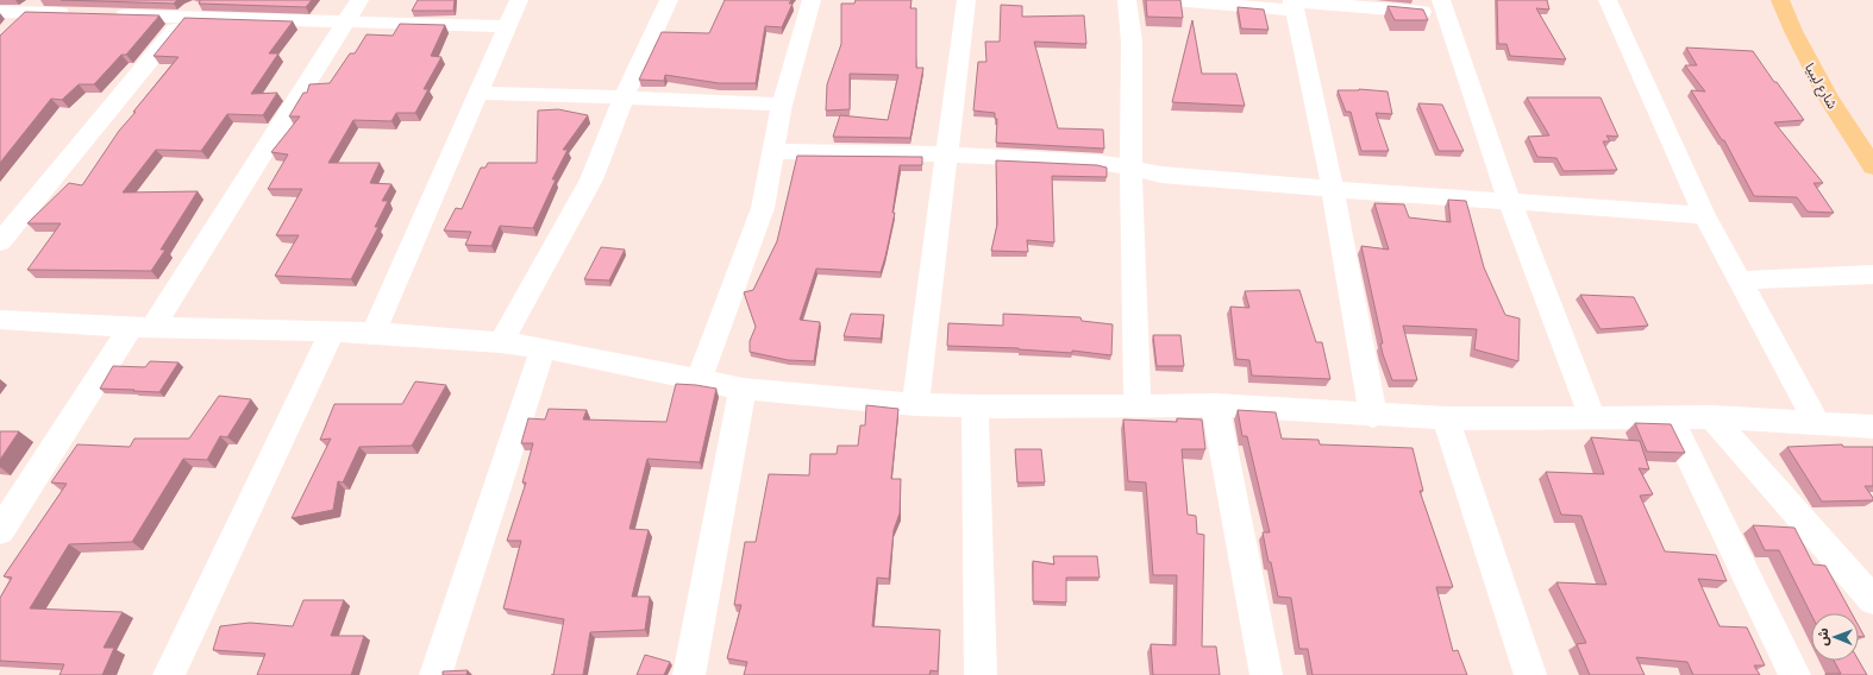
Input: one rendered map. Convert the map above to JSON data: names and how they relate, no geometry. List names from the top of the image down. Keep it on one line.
{"streets":{"highway":["شارع ليبيا"]},"north":"left"}
